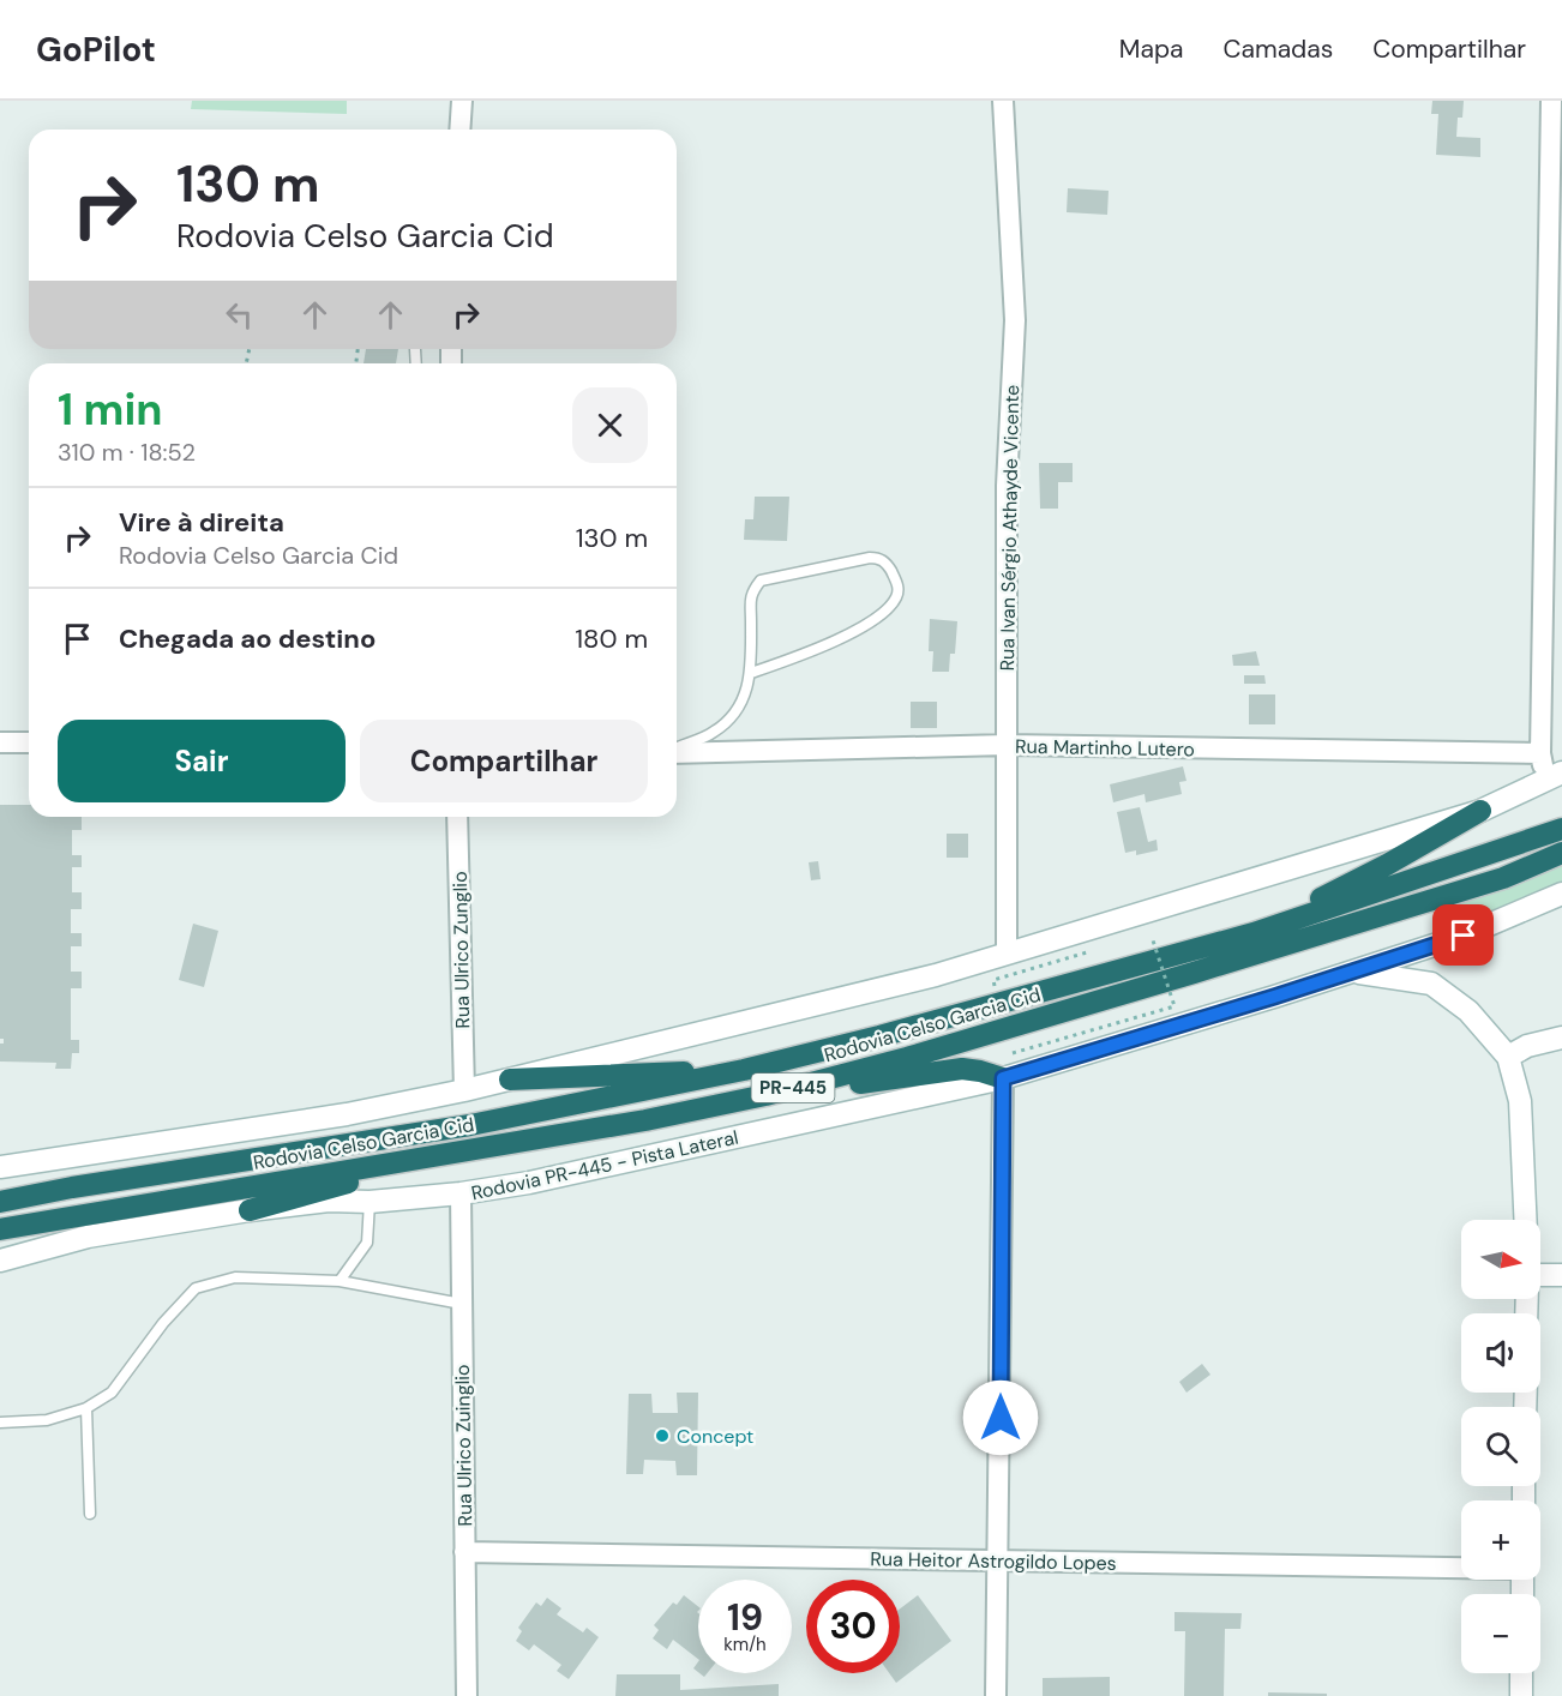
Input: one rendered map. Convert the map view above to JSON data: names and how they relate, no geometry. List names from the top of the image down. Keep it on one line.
{"streets":{"highway":["Rodovia Celso Garcia Cid","PR-445"],"street":["Rua Ivan Sérgio Athayde Vicente","Rua Martinho Lutero","Rua Ulrico Zunglio","Rodovia PR-445 - Pista Lateral","Rua Ulrico Zuinglio","Rua Heitor Astrogildo Lopes"]},"crossings":[["Rua Ivan Sérgio Athayde Vicente","Rua Martinho Lutero"],["Rodovia PR-445 - Pista Lateral","Rua Ulrico Zuinglio"],["Rua Ulrico Zuinglio","Rua Heitor Astrogildo Lopes"]],"places":["Concept"],"north":"right","page":{"header":"GoPilot","nav":["Mapa","Camadas","Compartilhar"],"turn":["130 m","Rodovia Celso Garcia Cid"],"heading":["1 min","310 m · 18:52"],"list":[{"name":"Vire à direita","note":"Rodovia Celso Garcia Cid","value":"130 m"},{"name":"Chegada ao destino","value":"180 m"}],"buttons":["Sair","Compartilhar"],"map_buttons":["+","−"],"speed":"19 km/h","limit":"30"}}
